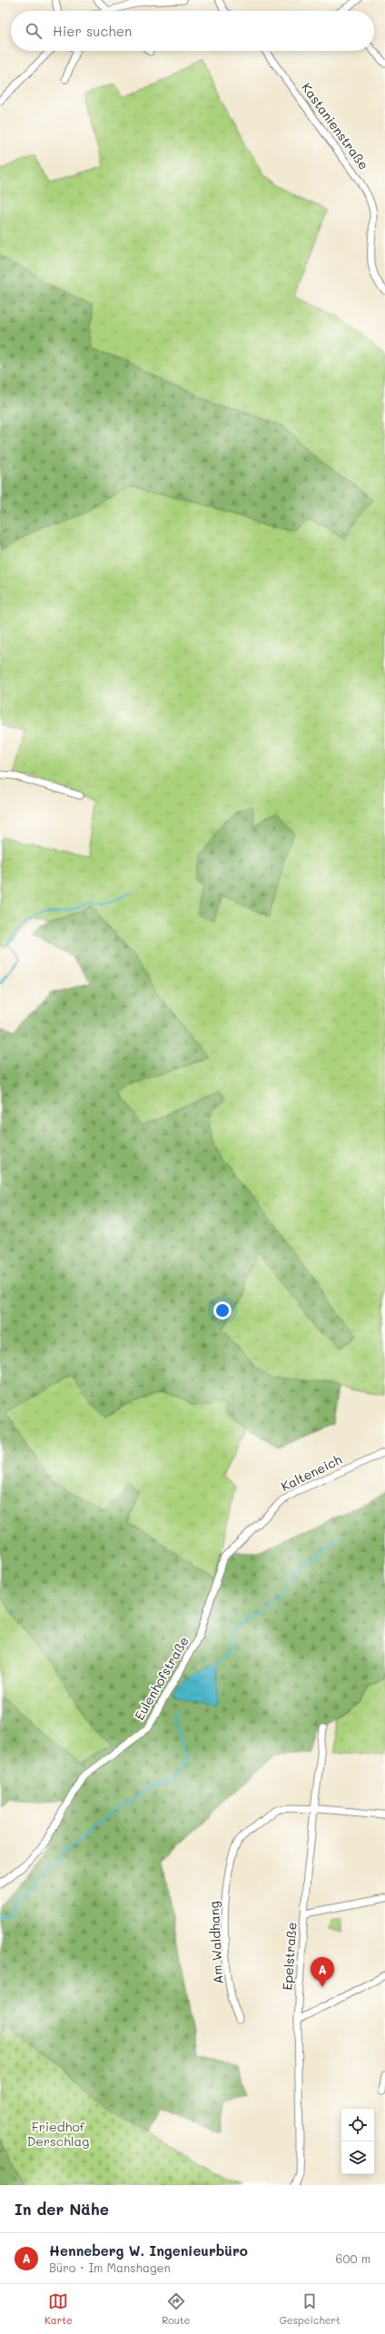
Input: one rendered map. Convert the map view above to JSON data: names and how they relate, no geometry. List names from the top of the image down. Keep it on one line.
{"streets":{"street":["Kastanienstraße","Kalteneich","Eulenhofstraße","Am Waldhang","Epelstraße"]},"crossings":[["Kalteneich","Eulenhofstraße"],["Am Waldhang","Epelstraße"]],"parks":["Friedhof Derschlag"],"page":{"search":"Hier suchen","pins":"A","heading":"In der Nähe","list":[{"mark":"A","name":"Henneberg W. Ingenieurbüro","note":"Büro · Im Manshagen","value":"600 m"}],"nav":["Karte","Route","Gespeichert"]}}
